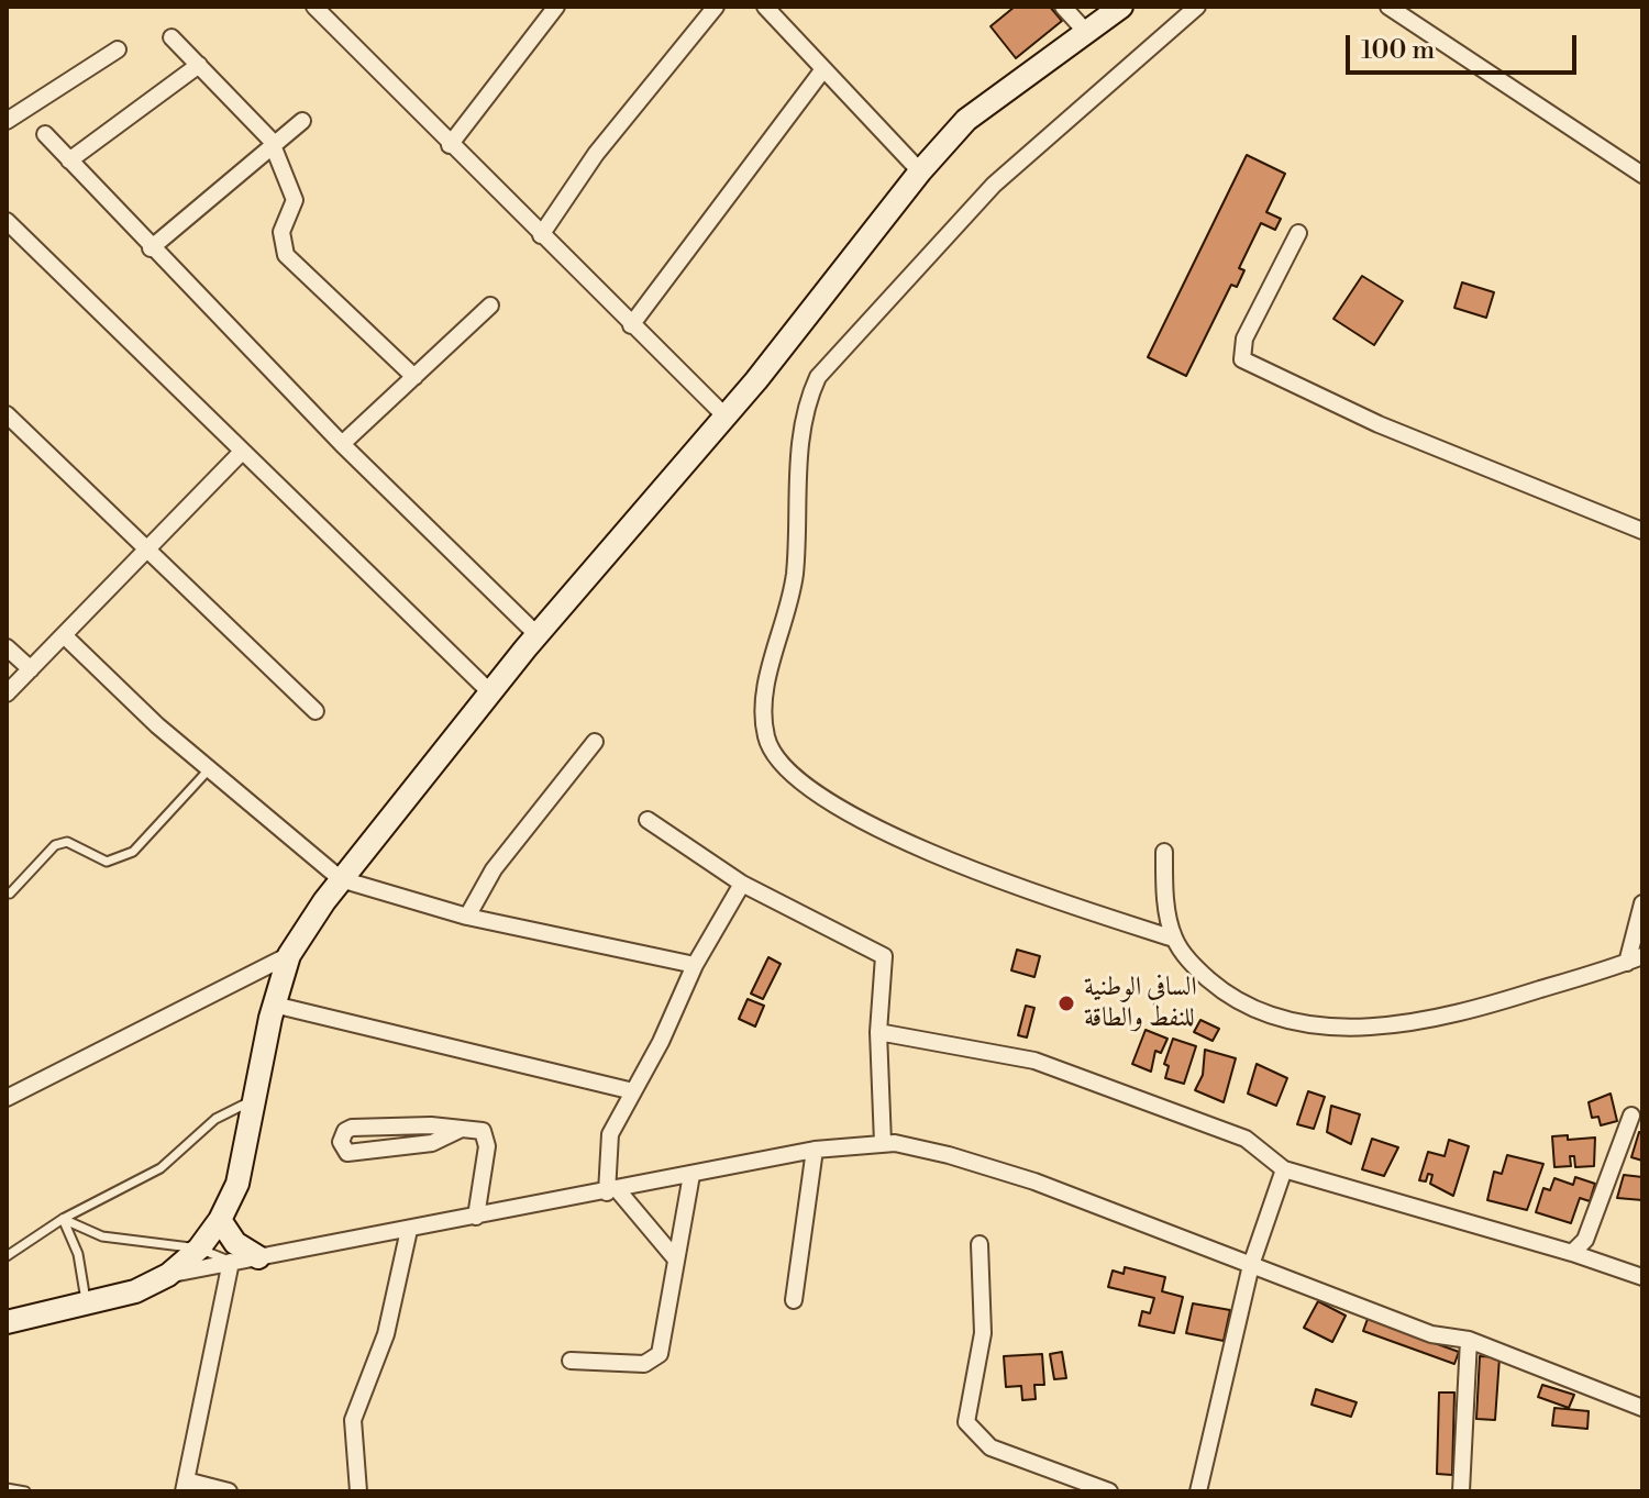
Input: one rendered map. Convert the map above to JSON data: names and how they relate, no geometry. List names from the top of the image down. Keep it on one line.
{"places":["السافي الوطنية للنفط والطاقة"],"scale_bar":"100 m"}
